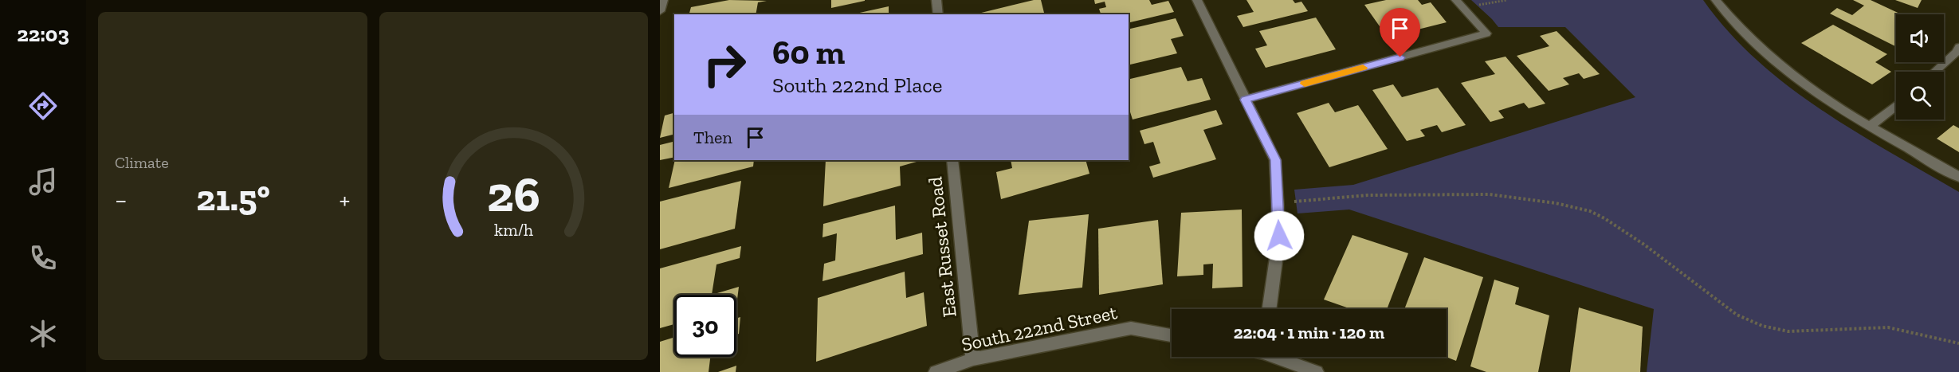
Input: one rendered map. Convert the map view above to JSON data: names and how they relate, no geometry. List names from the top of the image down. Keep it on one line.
{"streets":{"street":["East Russet Road","South 222nd Street"]},"crossings":[["East Russet Road","South 222nd Street"]],"page":{"tabs":"22:03","tile":"Climate","turn":["60 m","South 222nd Place"],"then":"Then","heat":["−","21.5°","+"],"limit":"30","trip":"22:04 · 1 min · 120 m","gauge":["26","km/h"]}}
